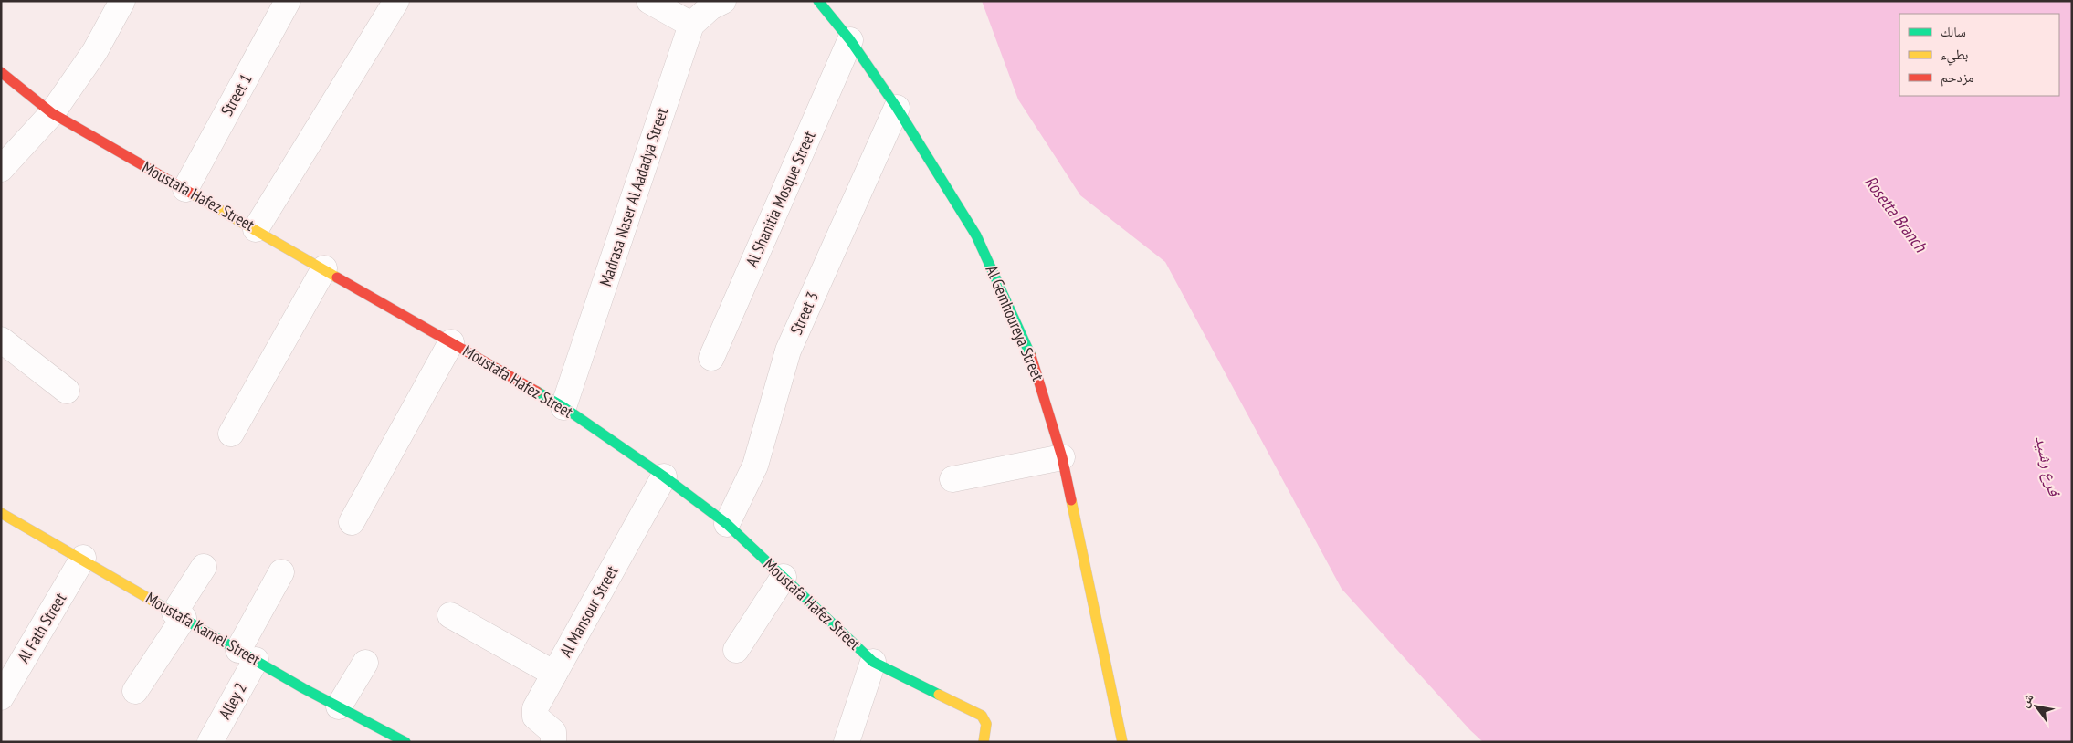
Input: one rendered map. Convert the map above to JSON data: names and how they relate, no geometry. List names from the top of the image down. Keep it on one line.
{"streets":{"street":["Street 1","Moustafa Hafez Street","Madrasa Naser Al Aadadya Street","Al Shanitia Mosque Street","Street 3","Al Gemhoureya Street","Al Mansour Street","Al Fath Street","Moustafa Kamel Street","Alley 2"]},"crossings":[["Street 1","Moustafa Hafez Street"],["Moustafa Hafez Street","Madrasa Naser Al Aadadya Street"],["Moustafa Hafez Street","Street 3"],["Moustafa Hafez Street","Al Mansour Street"],["Al Shanitia Mosque Street","Al Gemhoureya Street"],["Street 3","Al Gemhoureya Street"],["Al Fath Street","Moustafa Kamel Street"],["Moustafa Kamel Street","Alley 2"]],"water":["Rosetta Branch","فرع رشيد"],"legend":["سالك","بطيء","مزدحم"],"north":"top left"}
